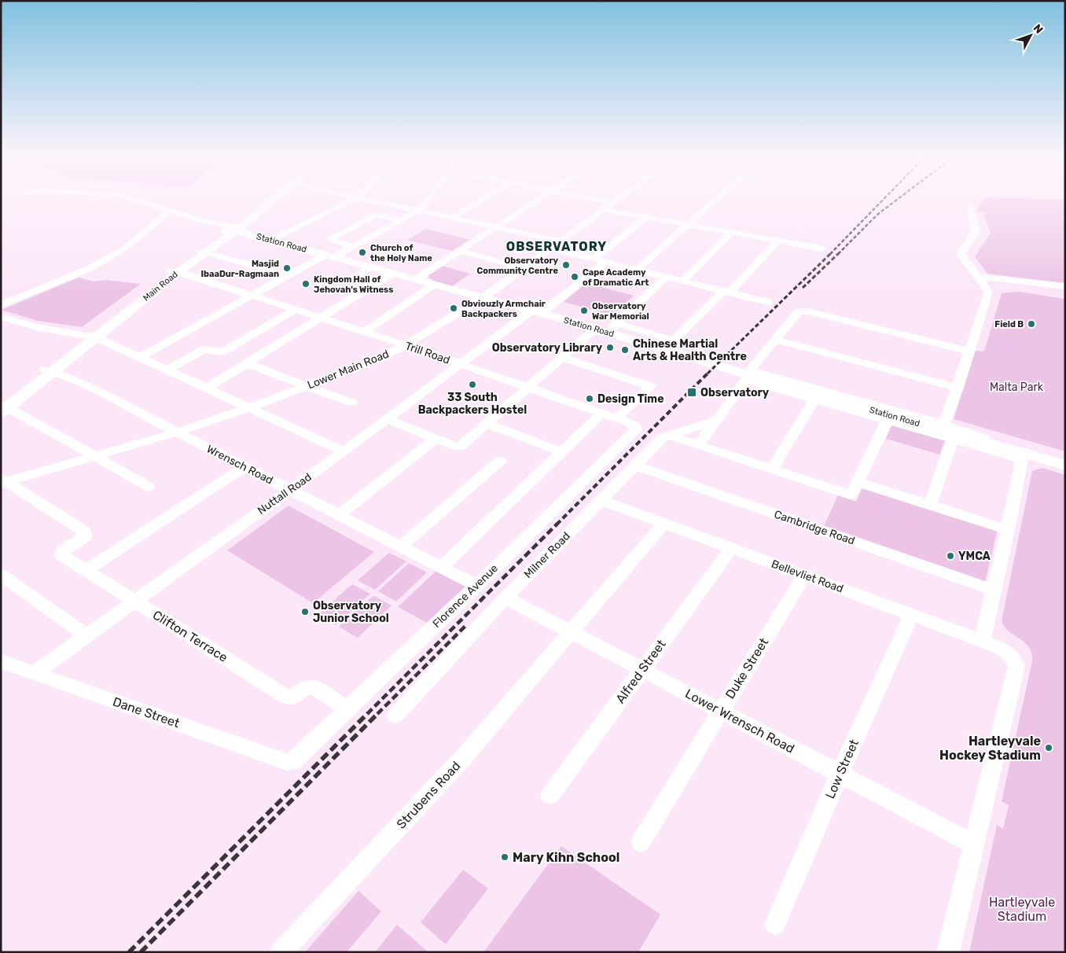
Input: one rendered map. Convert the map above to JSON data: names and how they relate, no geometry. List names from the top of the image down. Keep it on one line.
{"streets":{"main road":["Station Road","Main Road"],"street":["Trill Road","Lower Main Road","Wrensch Road","Nuttall Road","Cambridge Road","Milner Road","Bellevliet Road","Florence Avenue","Clifton Terrace","Duke Street","Alfred Street","Dane Street","Lower Wrensch Road","Low Street","Strubens Road"]},"crossings":[["Station Road","Main Road"],["Station Road","Lower Main Road"],["Station Road","Nuttall Road"],["Main Road","Trill Road"],["Main Road","Wrensch Road"],["Trill Road","Lower Main Road"],["Trill Road","Nuttall Road"],["Trill Road","Florence Avenue"],["Lower Main Road","Wrensch Road"],["Lower Main Road","Clifton Terrace"],["Wrensch Road","Nuttall Road"],["Wrensch Road","Florence Avenue"],["Nuttall Road","Clifton Terrace"],["Nuttall Road","Dane Street"],["Cambridge Road","Milner Road"],["Milner Road","Bellevliet Road"],["Milner Road","Lower Wrensch Road"],["Bellevliet Road","Duke Street"],["Bellevliet Road","Alfred Street"],["Bellevliet Road","Lower Wrensch Road"],["Bellevliet Road","Low Street"],["Bellevliet Road","Strubens Road"],["Florence Avenue","Clifton Terrace"],["Florence Avenue","Dane Street"],["Duke Street","Lower Wrensch Road"],["Alfred Street","Lower Wrensch Road"],["Lower Wrensch Road","Low Street"],["Lower Wrensch Road","Strubens Road"]],"districts":["OBSERVATORY"],"parks":["Malta Park","Hartleyvale Stadium"],"places":{"other":["Church of the Holy Name","Observatory Community Centre","Masjid IbaaDur-Ragmaan","Cape Academy of Dramatic Art","Kingdom Hall of Jehovah's Witness","Obviouzly Armchair Backpackers","Observatory War Memorial","Field B","Observatory Library","Chinese Martial Arts & Health Centre","33 South Backpackers Hostel","Design Time","YMCA","Observatory Junior School","Hartleyvale Hockey Stadium","Mary Kihn School"],"transit":["Observatory"]},"north":"top right"}
